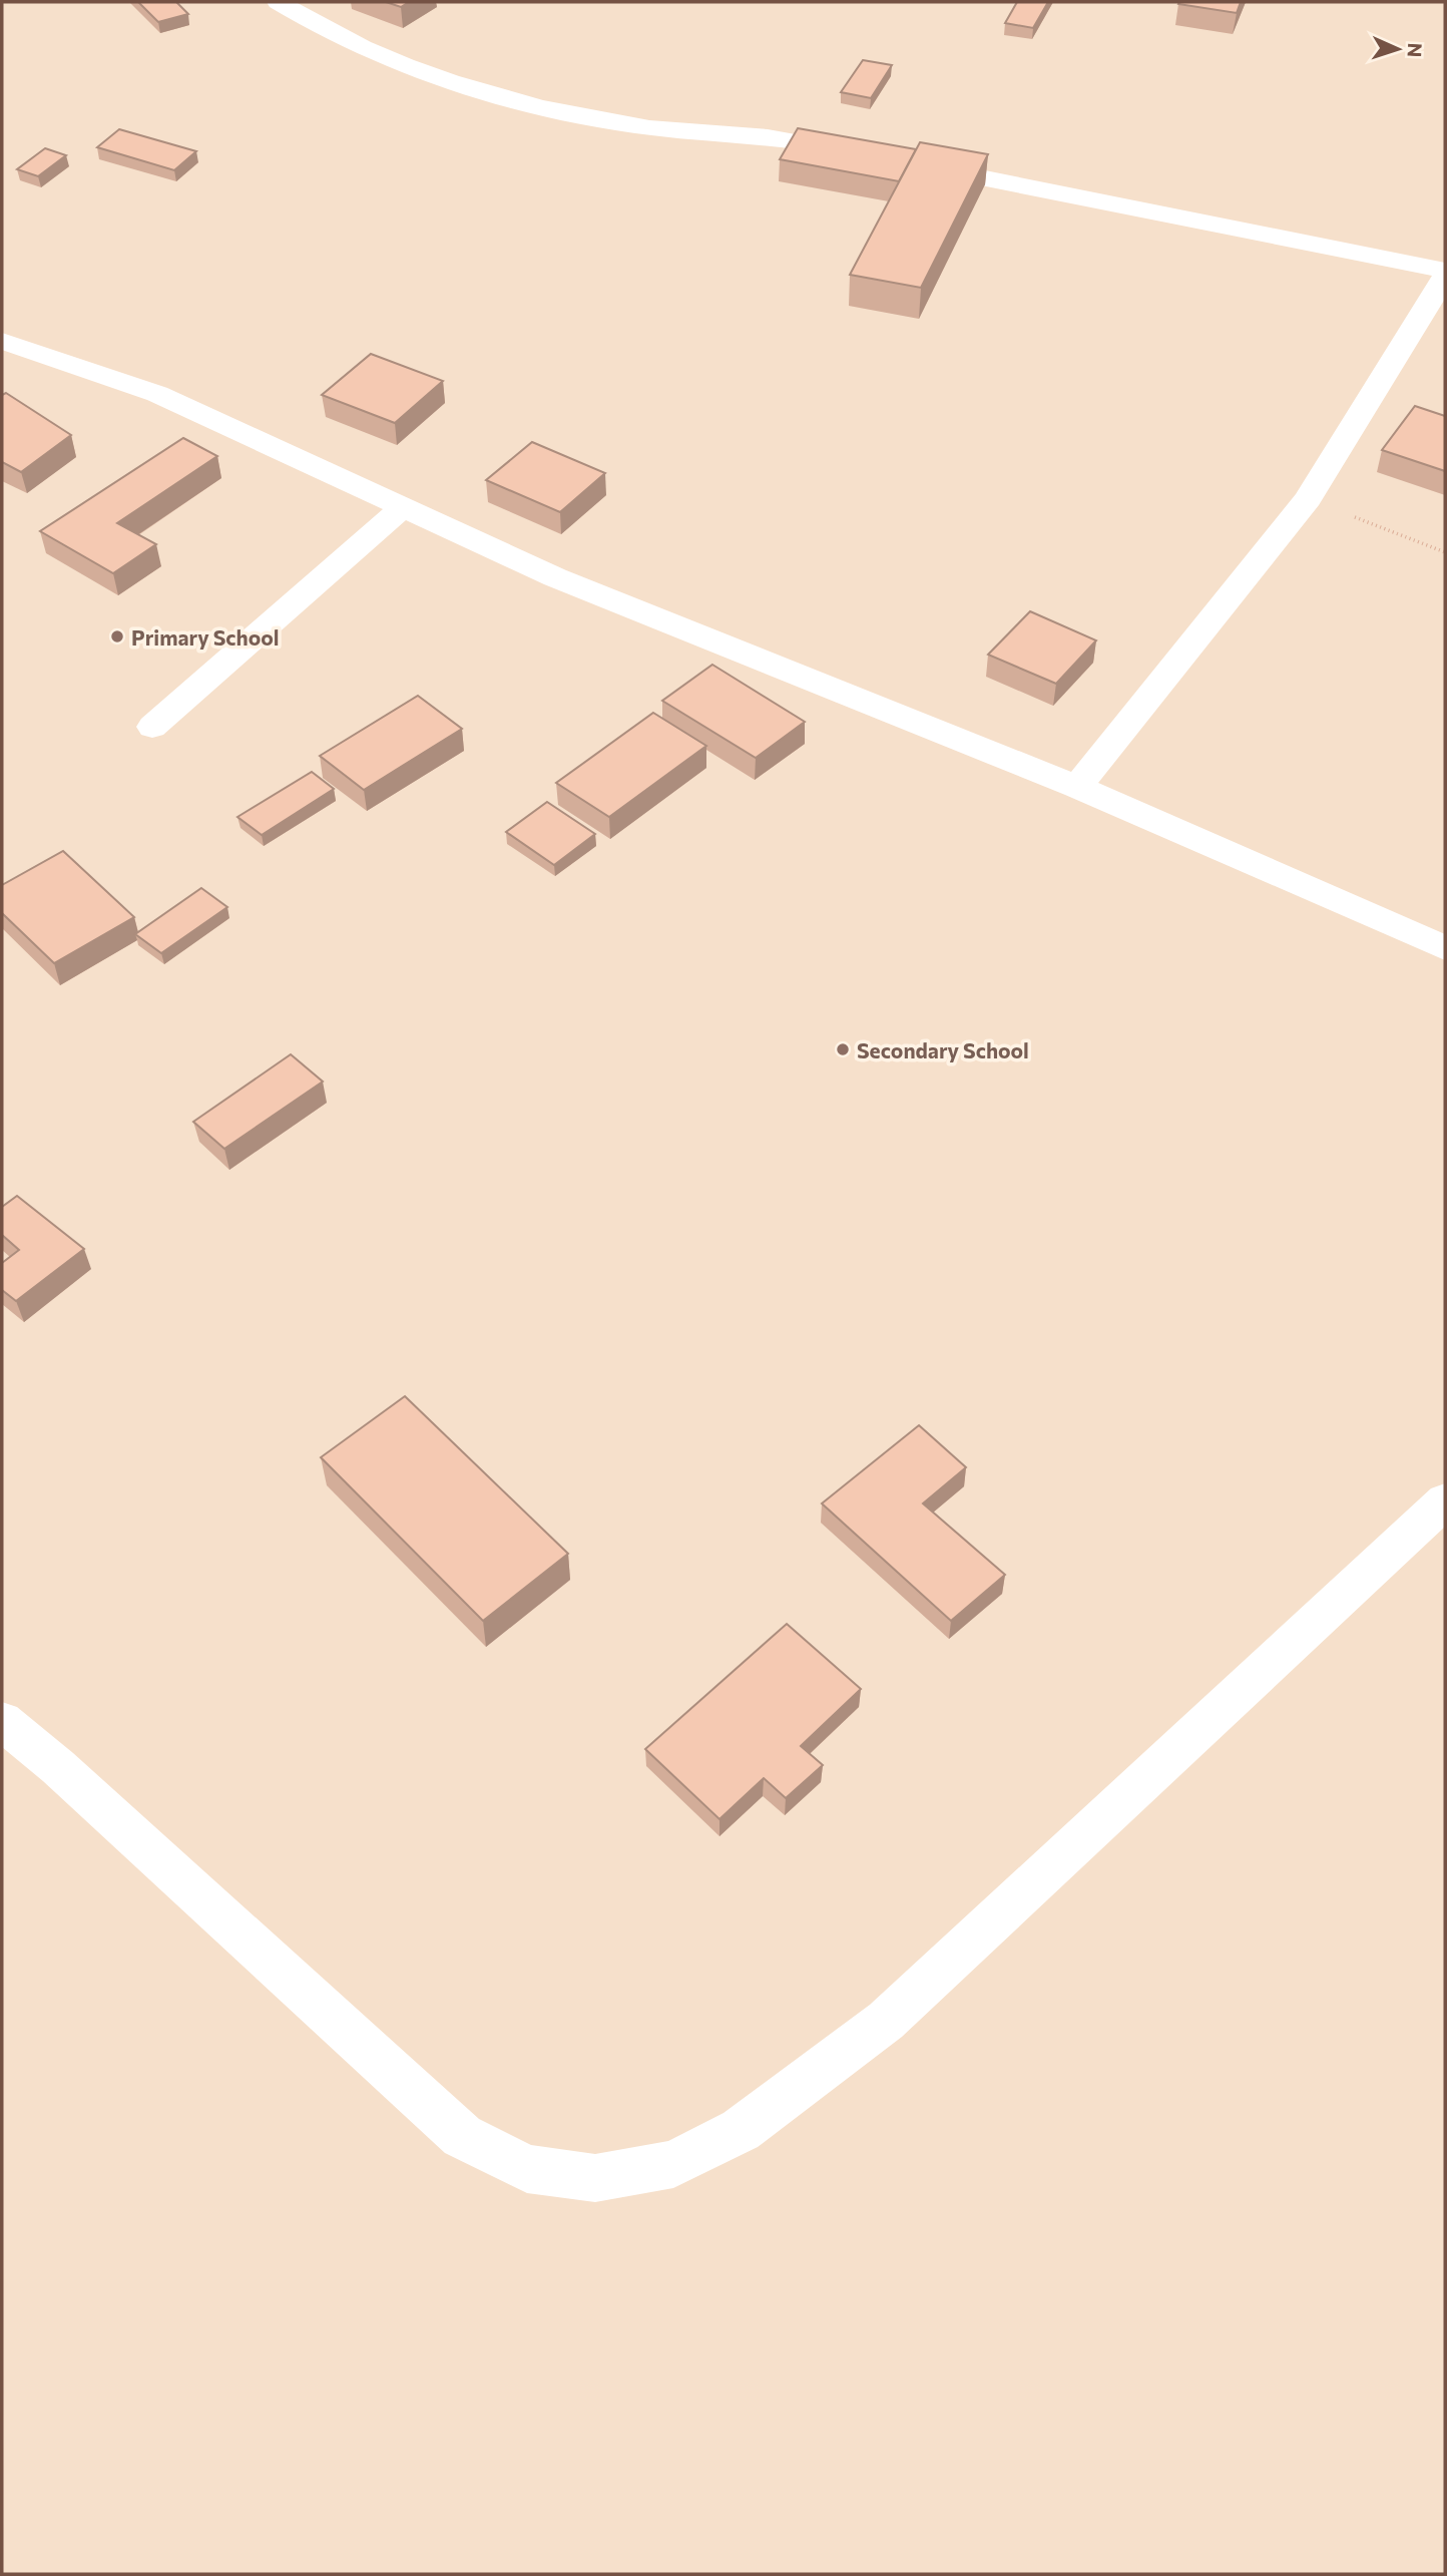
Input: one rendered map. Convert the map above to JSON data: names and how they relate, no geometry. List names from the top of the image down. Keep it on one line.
{"places":["Primary School","Secondary School"],"north":"right"}
